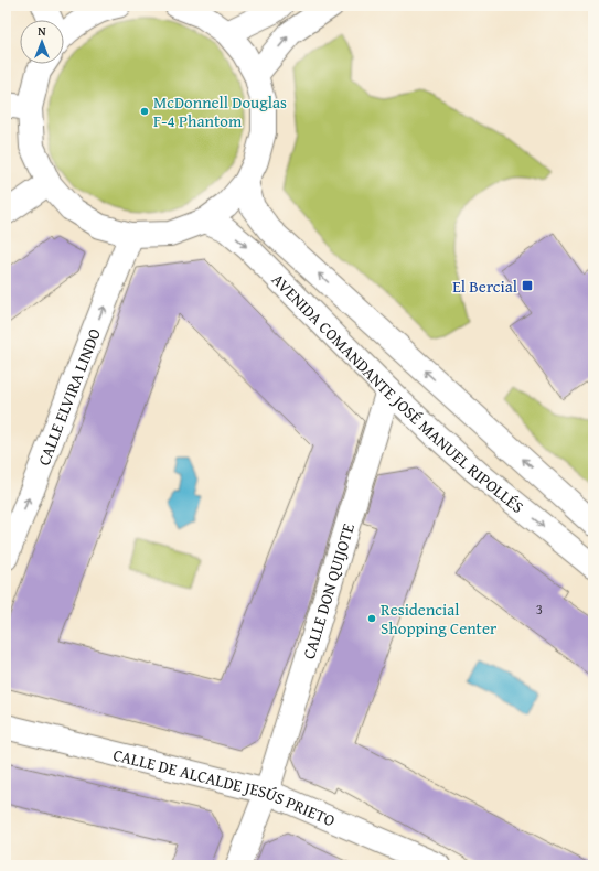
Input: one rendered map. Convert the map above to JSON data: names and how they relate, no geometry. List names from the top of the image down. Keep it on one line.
{"streets":{"street":["AVENIDA COMANDANTE JOSÉ MANUEL RIPOLLÉS","CALLE ELVIRA LINDO","CALLE DON QUIJOTE","CALLE DE ALCALDE JESÚS PRIETO"]},"crossings":[["AVENIDA COMANDANTE JOSÉ MANUEL RIPOLLÉS","CALLE DON QUIJOTE"],["CALLE DON QUIJOTE","CALLE DE ALCALDE JESÚS PRIETO"]],"one_way":["CALLE ELVIRA LINDO"],"places":{"other":["McDonnell Douglas F-4 Phantom","Residencial Shopping Center"],"transit":["El Bercial"]},"house_numbers":["3"],"north":"top"}
